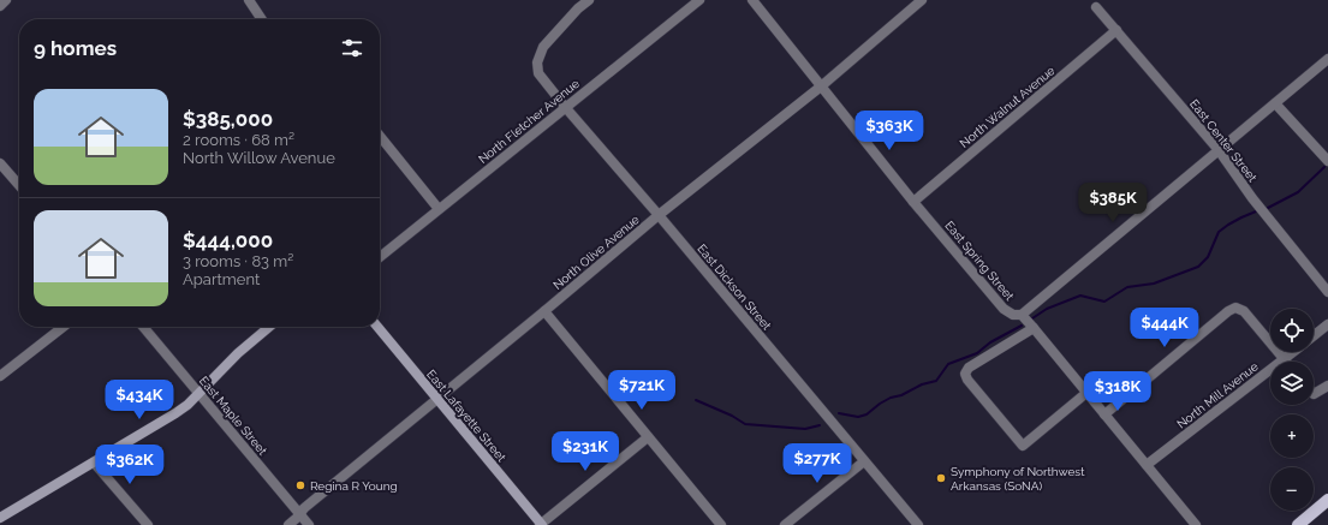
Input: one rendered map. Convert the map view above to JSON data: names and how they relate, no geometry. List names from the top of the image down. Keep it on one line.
{"streets":{"main road":["East Lafayette Street"],"street":["North Walnut Avenue","North Fletcher Avenue","East Center Street","North Olive Avenue","East Spring Street","East Dickson Street","North Mill Avenue","East Maple Street"]},"crossings":[["North Walnut Avenue","East Center Street"],["North Walnut Avenue","East Spring Street"],["North Fletcher Avenue","East Dickson Street"],["North Olive Avenue","East Spring Street"],["North Olive Avenue","East Dickson Street"],["North Olive Avenue","East Maple Street"],["North Olive Avenue","East Lafayette Street"],["East Spring Street","North Mill Avenue"]],"places":["Symphony of Northwest Arkansas (SoNA)","Regina R Young"],"page":{"heading":"9 homes","list":[{"name":"$385,000","note":"2 rooms · 68 m² · North Willow Avenue"},{"name":"$444,000","note":"3 rooms · 83 m² · Apartment"}],"price":["$363K","$385K","$444K","$721K","$318K","$434K","$231K","$277K","$362K"],"map_buttons":["+","−"]}}
